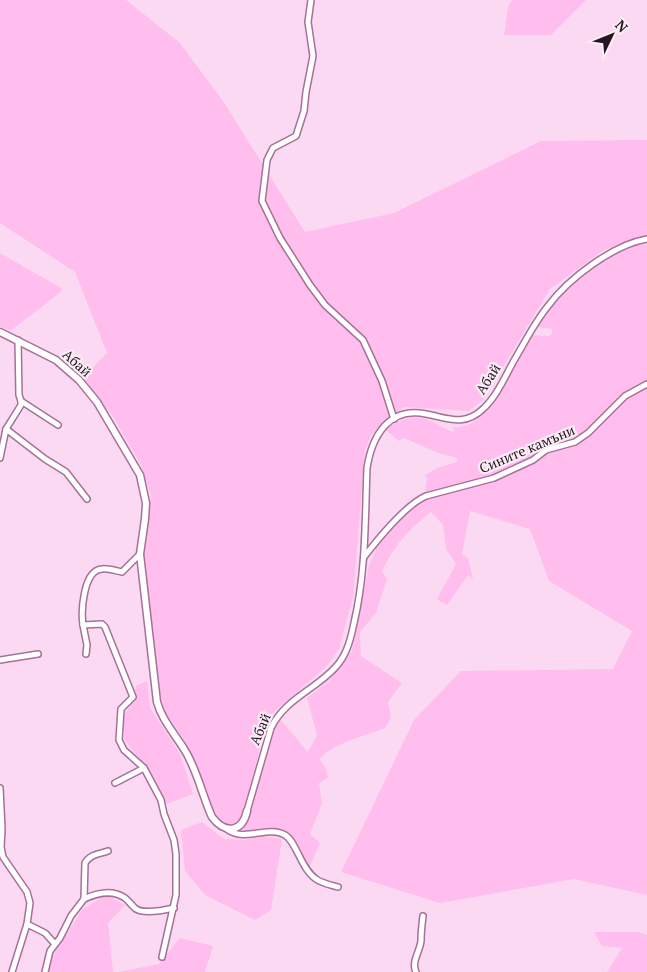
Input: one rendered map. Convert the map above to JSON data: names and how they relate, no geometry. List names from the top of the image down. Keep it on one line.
{"streets":{"street":["Абай","Сините камъни"]},"crossings":[["Абай","Сините камъни"]],"north":"top right"}
